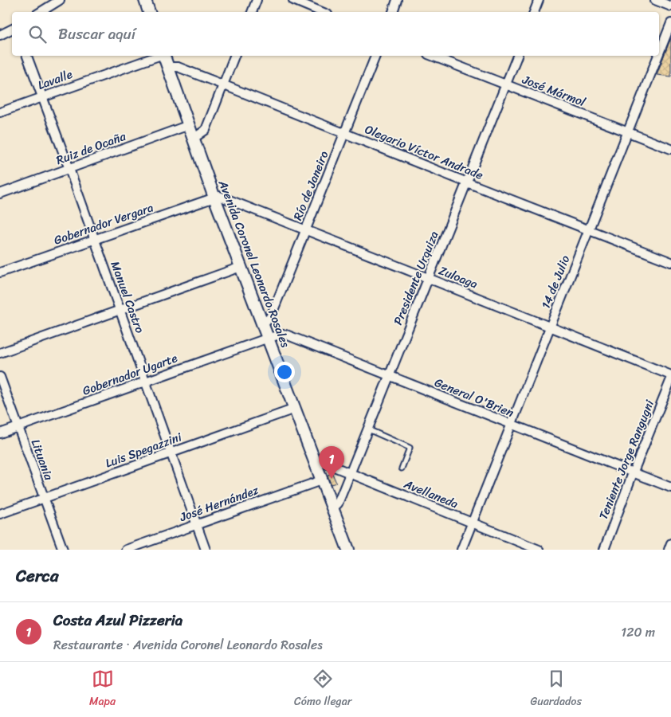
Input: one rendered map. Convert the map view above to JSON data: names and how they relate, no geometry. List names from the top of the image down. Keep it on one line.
{"streets":{"street":["Lavalle","José Mármol","Ruiz de Ocaña","Olegario Víctor Andrade","Río de Janeiro","Gobernador Vergara","Avenida Coronel Leonardo Rosales","Zuloaga","Presidente Urquiza","14 de Julio","Manuel Castro","Gobernador Ugarte","General O'Brien","Luis Spegazzini","Lituania","Teniente Jorge Rangugni","Avellaneda","José Hernández"]},"crossings":[["Lavalle","Manuel Castro"],["José Mármol","Presidente Urquiza"],["José Mármol","14 de Julio"],["Ruiz de Ocaña","Avenida Coronel Leonardo Rosales"],["Ruiz de Ocaña","Manuel Castro"],["Olegario Víctor Andrade","Río de Janeiro"],["Olegario Víctor Andrade","Avenida Coronel Leonardo Rosales"],["Olegario Víctor Andrade","Presidente Urquiza"],["Olegario Víctor Andrade","14 de Julio"],["Río de Janeiro","Avenida Coronel Leonardo Rosales"],["Río de Janeiro","Zuloaga"],["Gobernador Vergara","Avenida Coronel Leonardo Rosales"],["Gobernador Vergara","Zuloaga"],["Gobernador Vergara","Manuel Castro"],["Avenida Coronel Leonardo Rosales","Zuloaga"],["Avenida Coronel Leonardo Rosales","Presidente Urquiza"],["Avenida Coronel Leonardo Rosales","Gobernador Ugarte"],["Avenida Coronel Leonardo Rosales","General O'Brien"],["Avenida Coronel Leonardo Rosales","Luis Spegazzini"],["Avenida Coronel Leonardo Rosales","Avellaneda"],["Avenida Coronel Leonardo Rosales","José Hernández"],["Zuloaga","Presidente Urquiza"],["Zuloaga","14 de Julio"],["Presidente Urquiza","General O'Brien"],["Presidente Urquiza","Avellaneda"],["14 de Julio","General O'Brien"],["14 de Julio","Avellaneda"],["Manuel Castro","Gobernador Ugarte"],["Manuel Castro","Luis Spegazzini"],["Manuel Castro","José Hernández"],["Gobernador Ugarte","General O'Brien"],["Gobernador Ugarte","Lituania"],["General O'Brien","Teniente Jorge Rangugni"],["Luis Spegazzini","Lituania"]],"page":{"search":"Buscar aquí","pins":"1","heading":"Cerca","list":[{"mark":"1","name":"Costa Azul Pizzeria","note":"Restaurante · Avenida Coronel Leonardo Rosales","value":"120 m"}],"nav":["Mapa","Cómo llegar","Guardados"]}}
